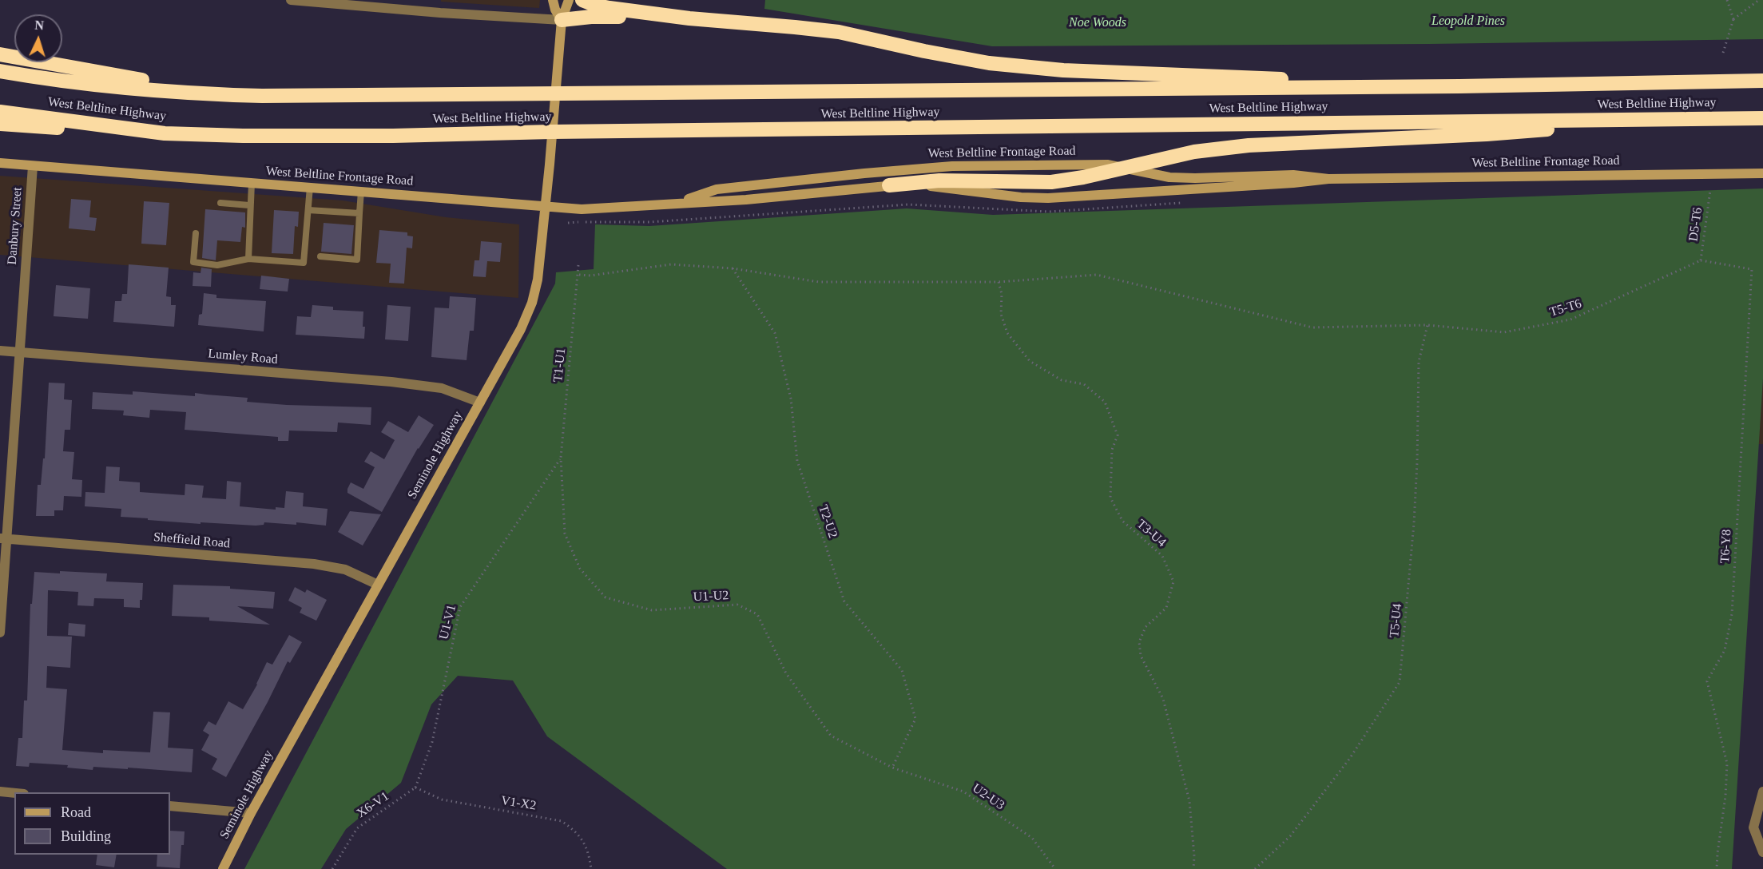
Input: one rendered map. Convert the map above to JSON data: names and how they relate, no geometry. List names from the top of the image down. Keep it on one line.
{"streets":{"highway":["West Beltline Highway"],"street":["West Beltline Frontage Road","Danbury Street","Lumley Road","Seminole Highway","Sheffield Road"],"path":["D5-T6","T5-T6","T1-U1","T2-U2","T3-U4","T6-Y8","U1-U2","T5-U4","U1-V1","U2-U3","V1-X2","X6-V1"]},"crossings":[["West Beltline Frontage Road","Danbury Street"],["West Beltline Frontage Road","Seminole Highway"],["D5-T6","T5-T6"],["D5-T6","T6-Y8"],["Danbury Street","Lumley Road"],["Danbury Street","Sheffield Road"],["T5-T6","T1-U1"],["T5-T6","T2-U2"],["T5-T6","T3-U4"],["T5-T6","T6-Y8"],["T5-T6","T5-U4"],["Lumley Road","Seminole Highway"],["T1-U1","U1-U2"],["T1-U1","U1-V1"],["Seminole Highway","Sheffield Road"],["T2-U2","U1-U2"],["T2-U2","U2-U3"],["U1-U2","U1-V1"],["U1-U2","U2-U3"],["U1-V1","V1-X2"],["U1-V1","X6-V1"],["V1-X2","X6-V1"]],"parks":["Leopold Pines","Noe Woods"],"legend":["Road","Building"],"north":"top"}
